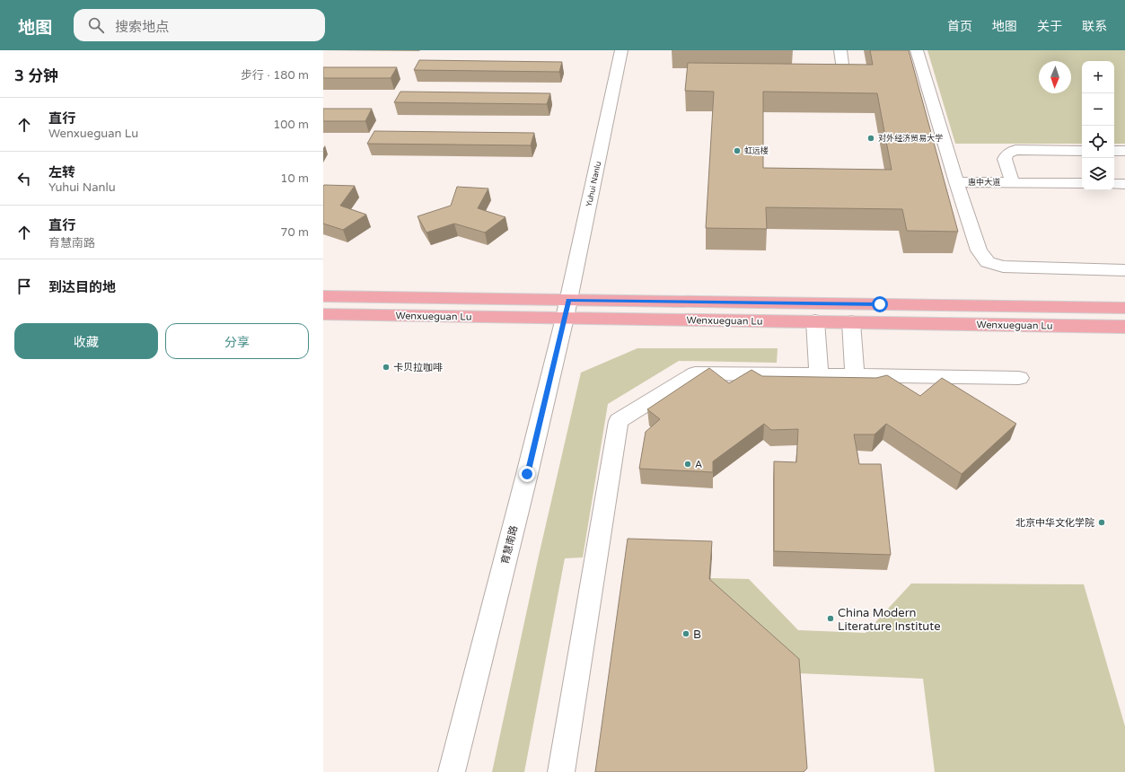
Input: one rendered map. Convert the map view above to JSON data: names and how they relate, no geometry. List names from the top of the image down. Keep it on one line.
{"streets":{"main road":["Wenxueguan Lu"],"street":["惠中大道","Yuhui Nanlu","育慧南路"]},"crossings":[["Yuhui Nanlu","Wenxueguan Lu"],["Yuhui Nanlu","育慧南路"],["Wenxueguan Lu","育慧南路"]],"places":["对外经济贸易大学","虹远楼","卡贝拉咖啡","A","北京中华文化学院","China Modern Literature Institute","B"],"north":"bottom","page":{"header":"地图","search":"搜索地点","nav":["首页","地图","关于","联系"],"heading":["3 分钟","步行 · 180 m"],"map_buttons":["+","−"],"list":[["直行","Wenxueguan Lu","100 m"],["左转","Yuhui Nanlu","10 m"],["直行","育慧南路","70 m"],"到达目的地"],"buttons":["收藏","分享"]}}
